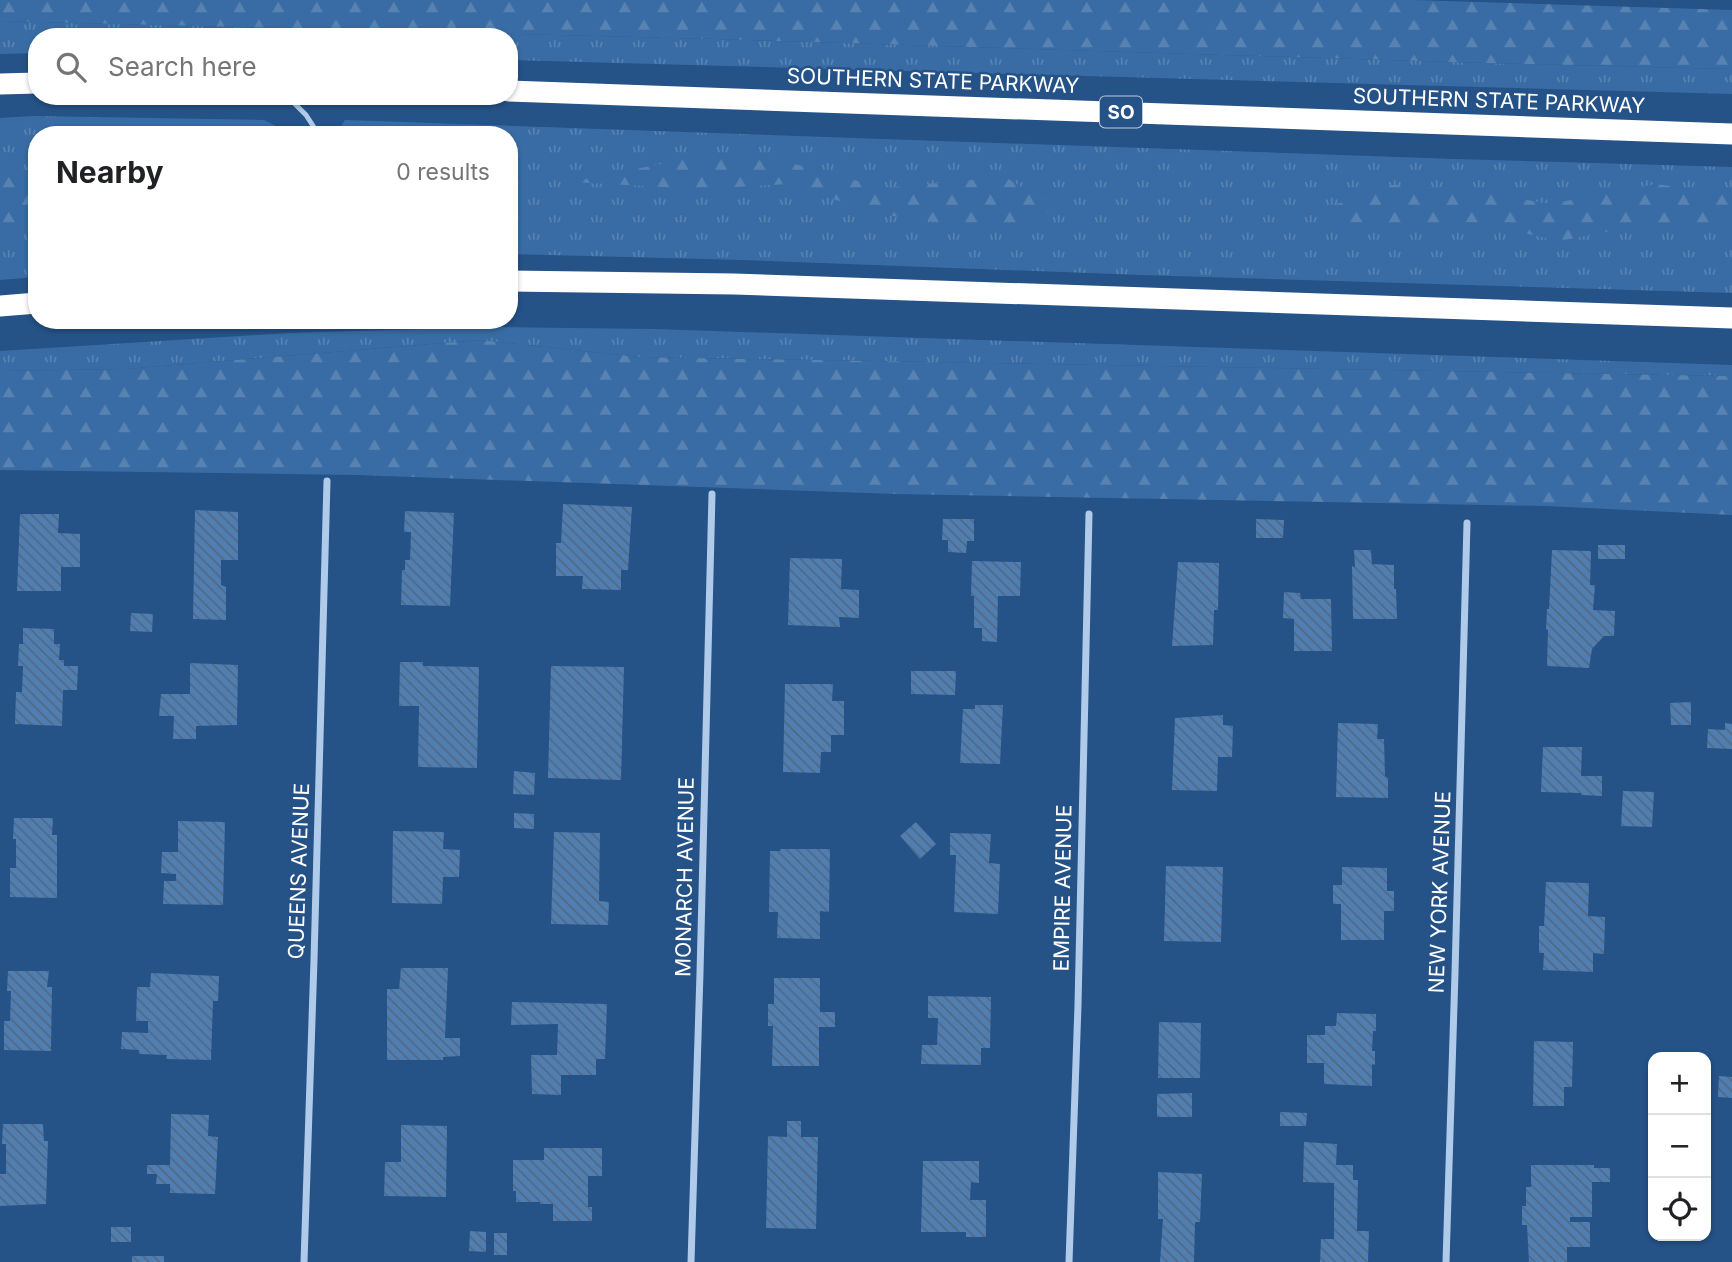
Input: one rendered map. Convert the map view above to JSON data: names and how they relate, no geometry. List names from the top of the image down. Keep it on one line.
{"streets":{"highway":["SOUTHERN STATE PARKWAY","SO"],"street":["QUEENS AVENUE","MONARCH AVENUE","EMPIRE AVENUE","NEW YORK AVENUE"]},"page":{"search":"Search here","heading":["Nearby","0 results"],"map_buttons":["+","−"]}}
